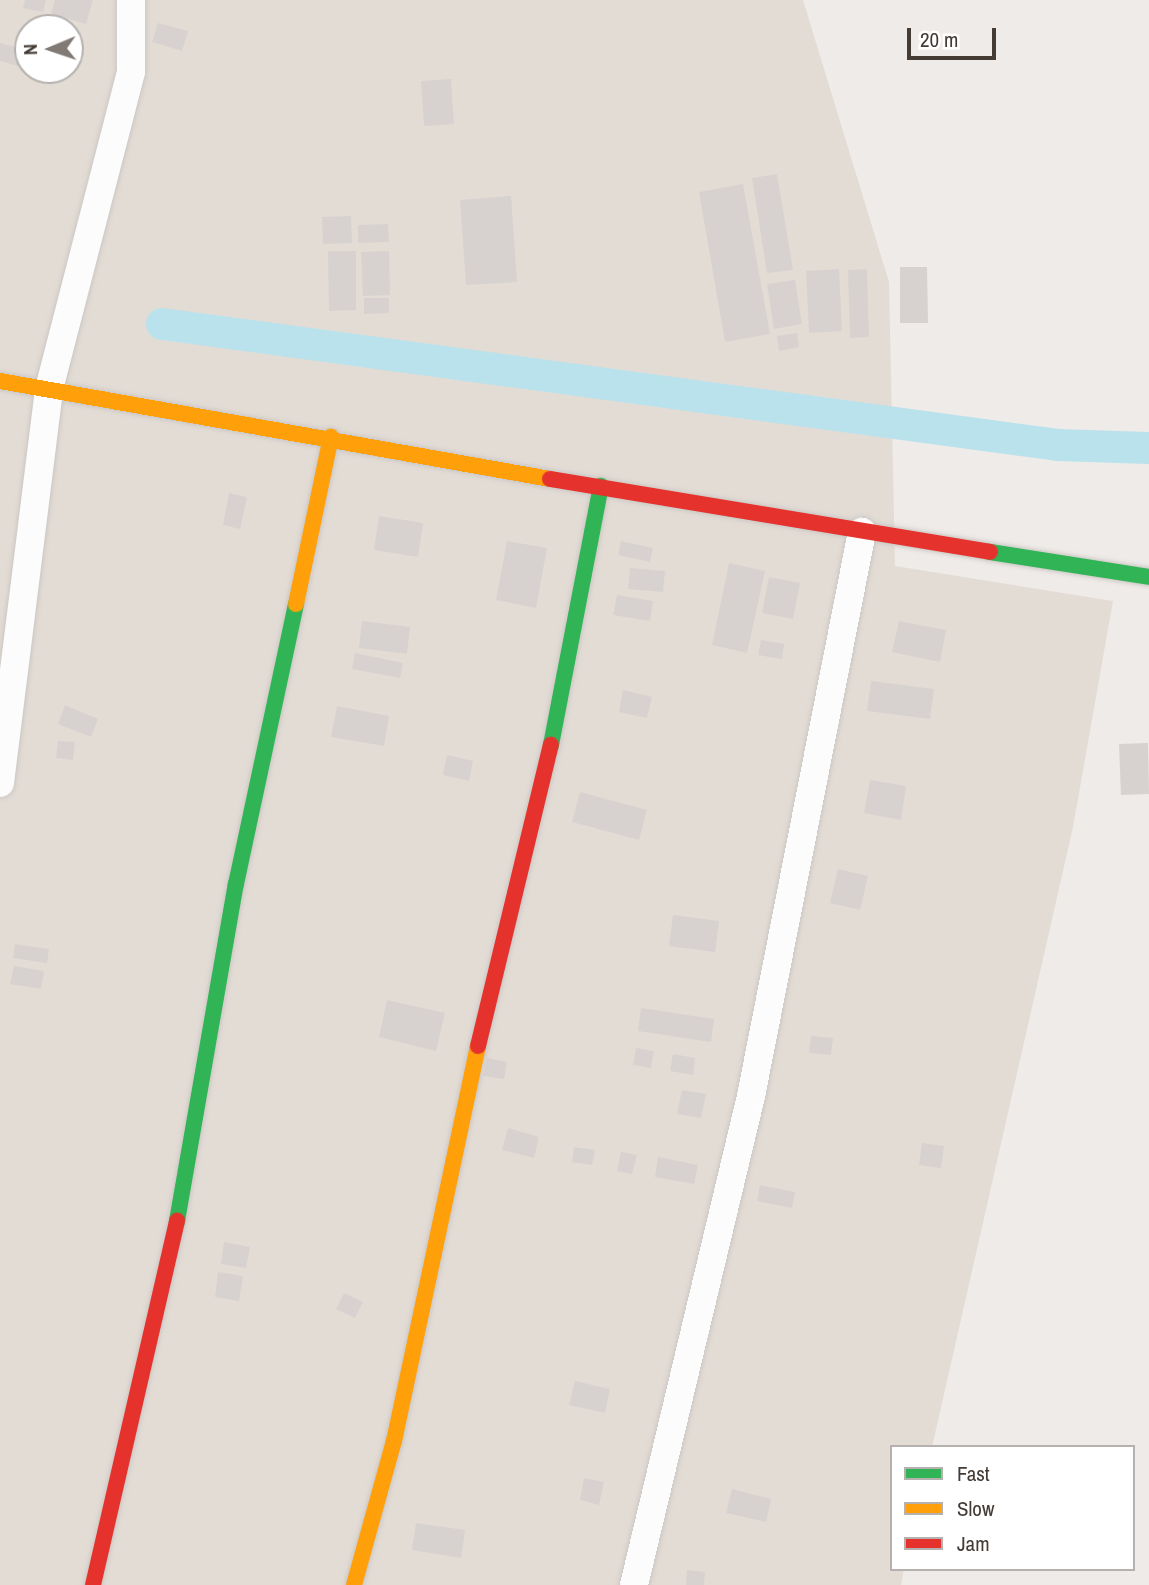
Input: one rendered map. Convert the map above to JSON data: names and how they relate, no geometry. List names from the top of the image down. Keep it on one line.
{"legend":["Fast","Slow","Jam"],"scale_bar":"20 m","north":"left"}
